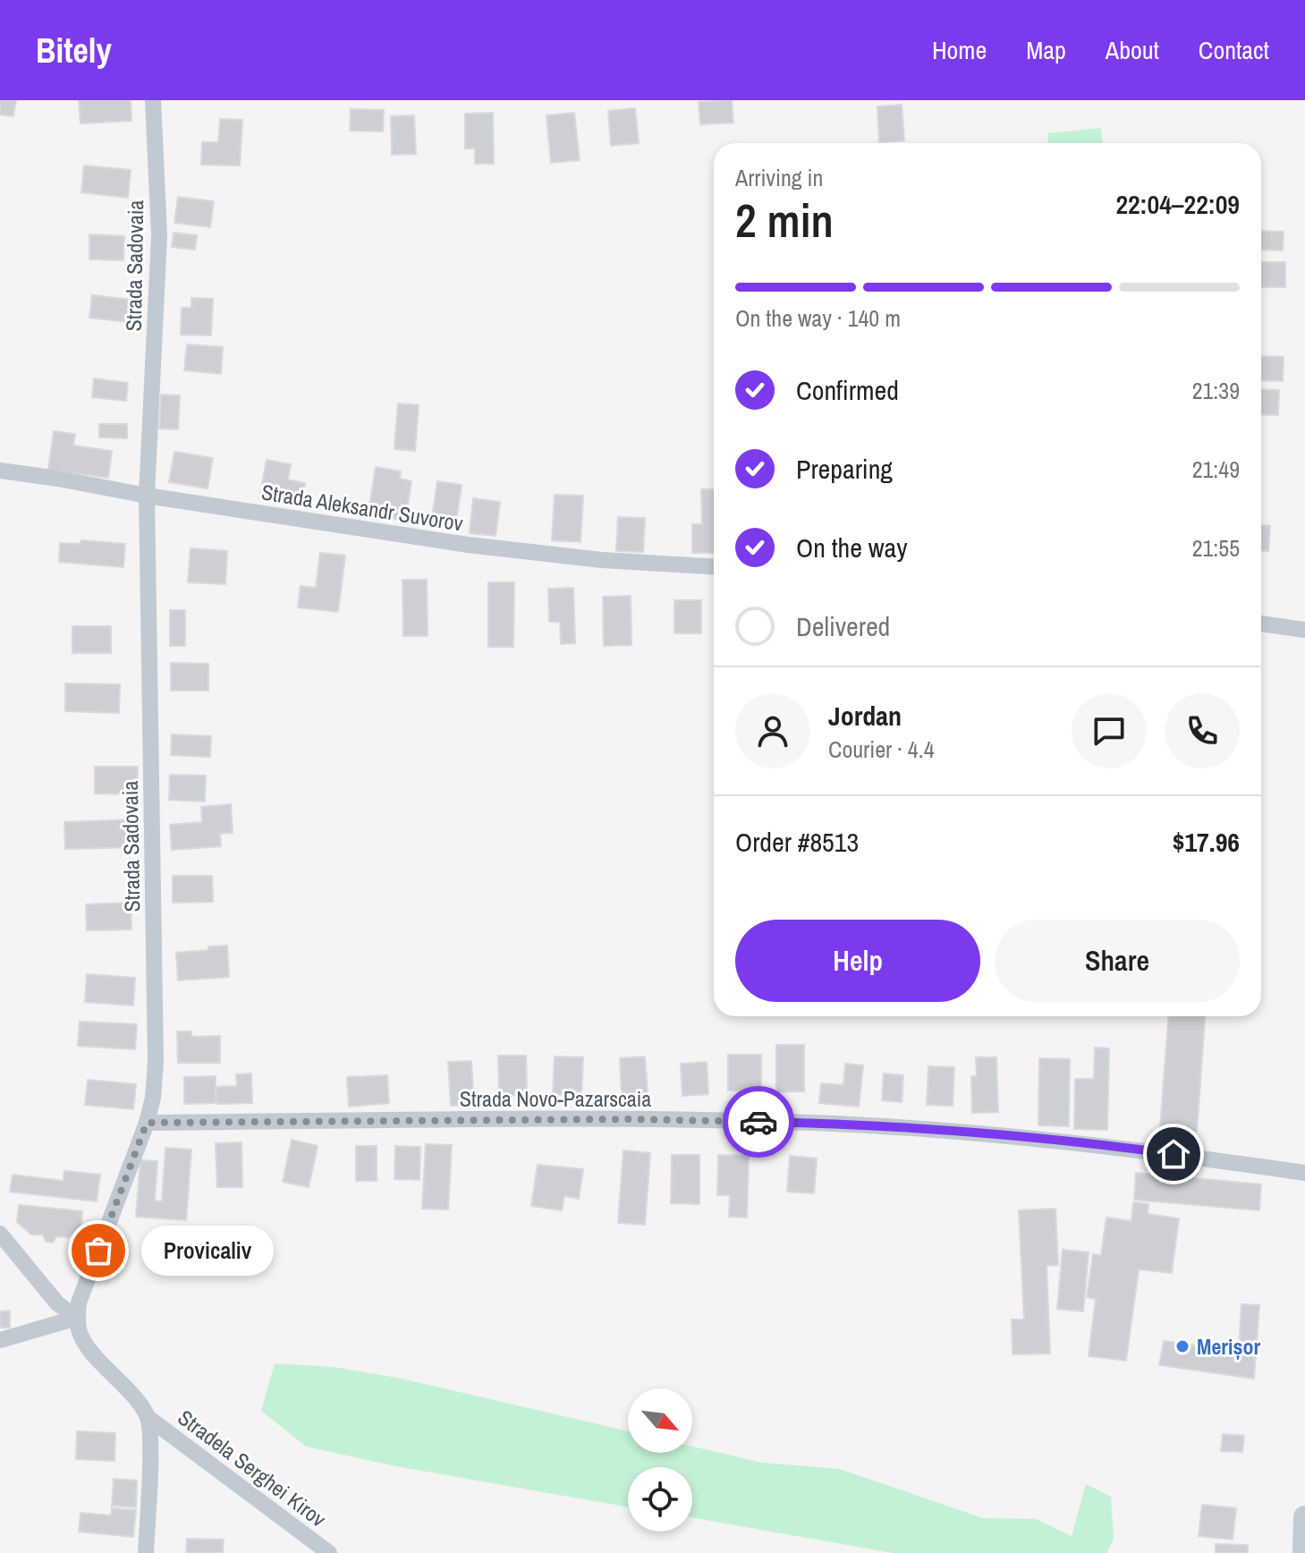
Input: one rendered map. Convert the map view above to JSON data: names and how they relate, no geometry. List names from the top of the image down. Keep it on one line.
{"streets":{"street":["Strada Sadovaia","Strada Aleksandr Suvorov","Strada Novo-Pazarscaia","Stradela Serghei Kirov"]},"crossings":[["Strada Sadovaia","Strada Aleksandr Suvorov"],["Strada Sadovaia","Strada Novo-Pazarscaia"]],"places":["Provicaliv","Merișor"],"north":"bottom right","page":{"header":"Bitely","nav":["Home","Map","About","Contact"],"heading":["2 min","Arriving in","22:04–22:09"],"panel":["Jordan","Courier · 4.4","Order #8513","$17.96"],"bar":"On the way · 140 m","list":[["Confirmed","21:39"],["Preparing","21:49"],["On the way","21:55"],"Delivered"],"buttons":["Help","Share"],"bubble":"Provicaliv"}}
